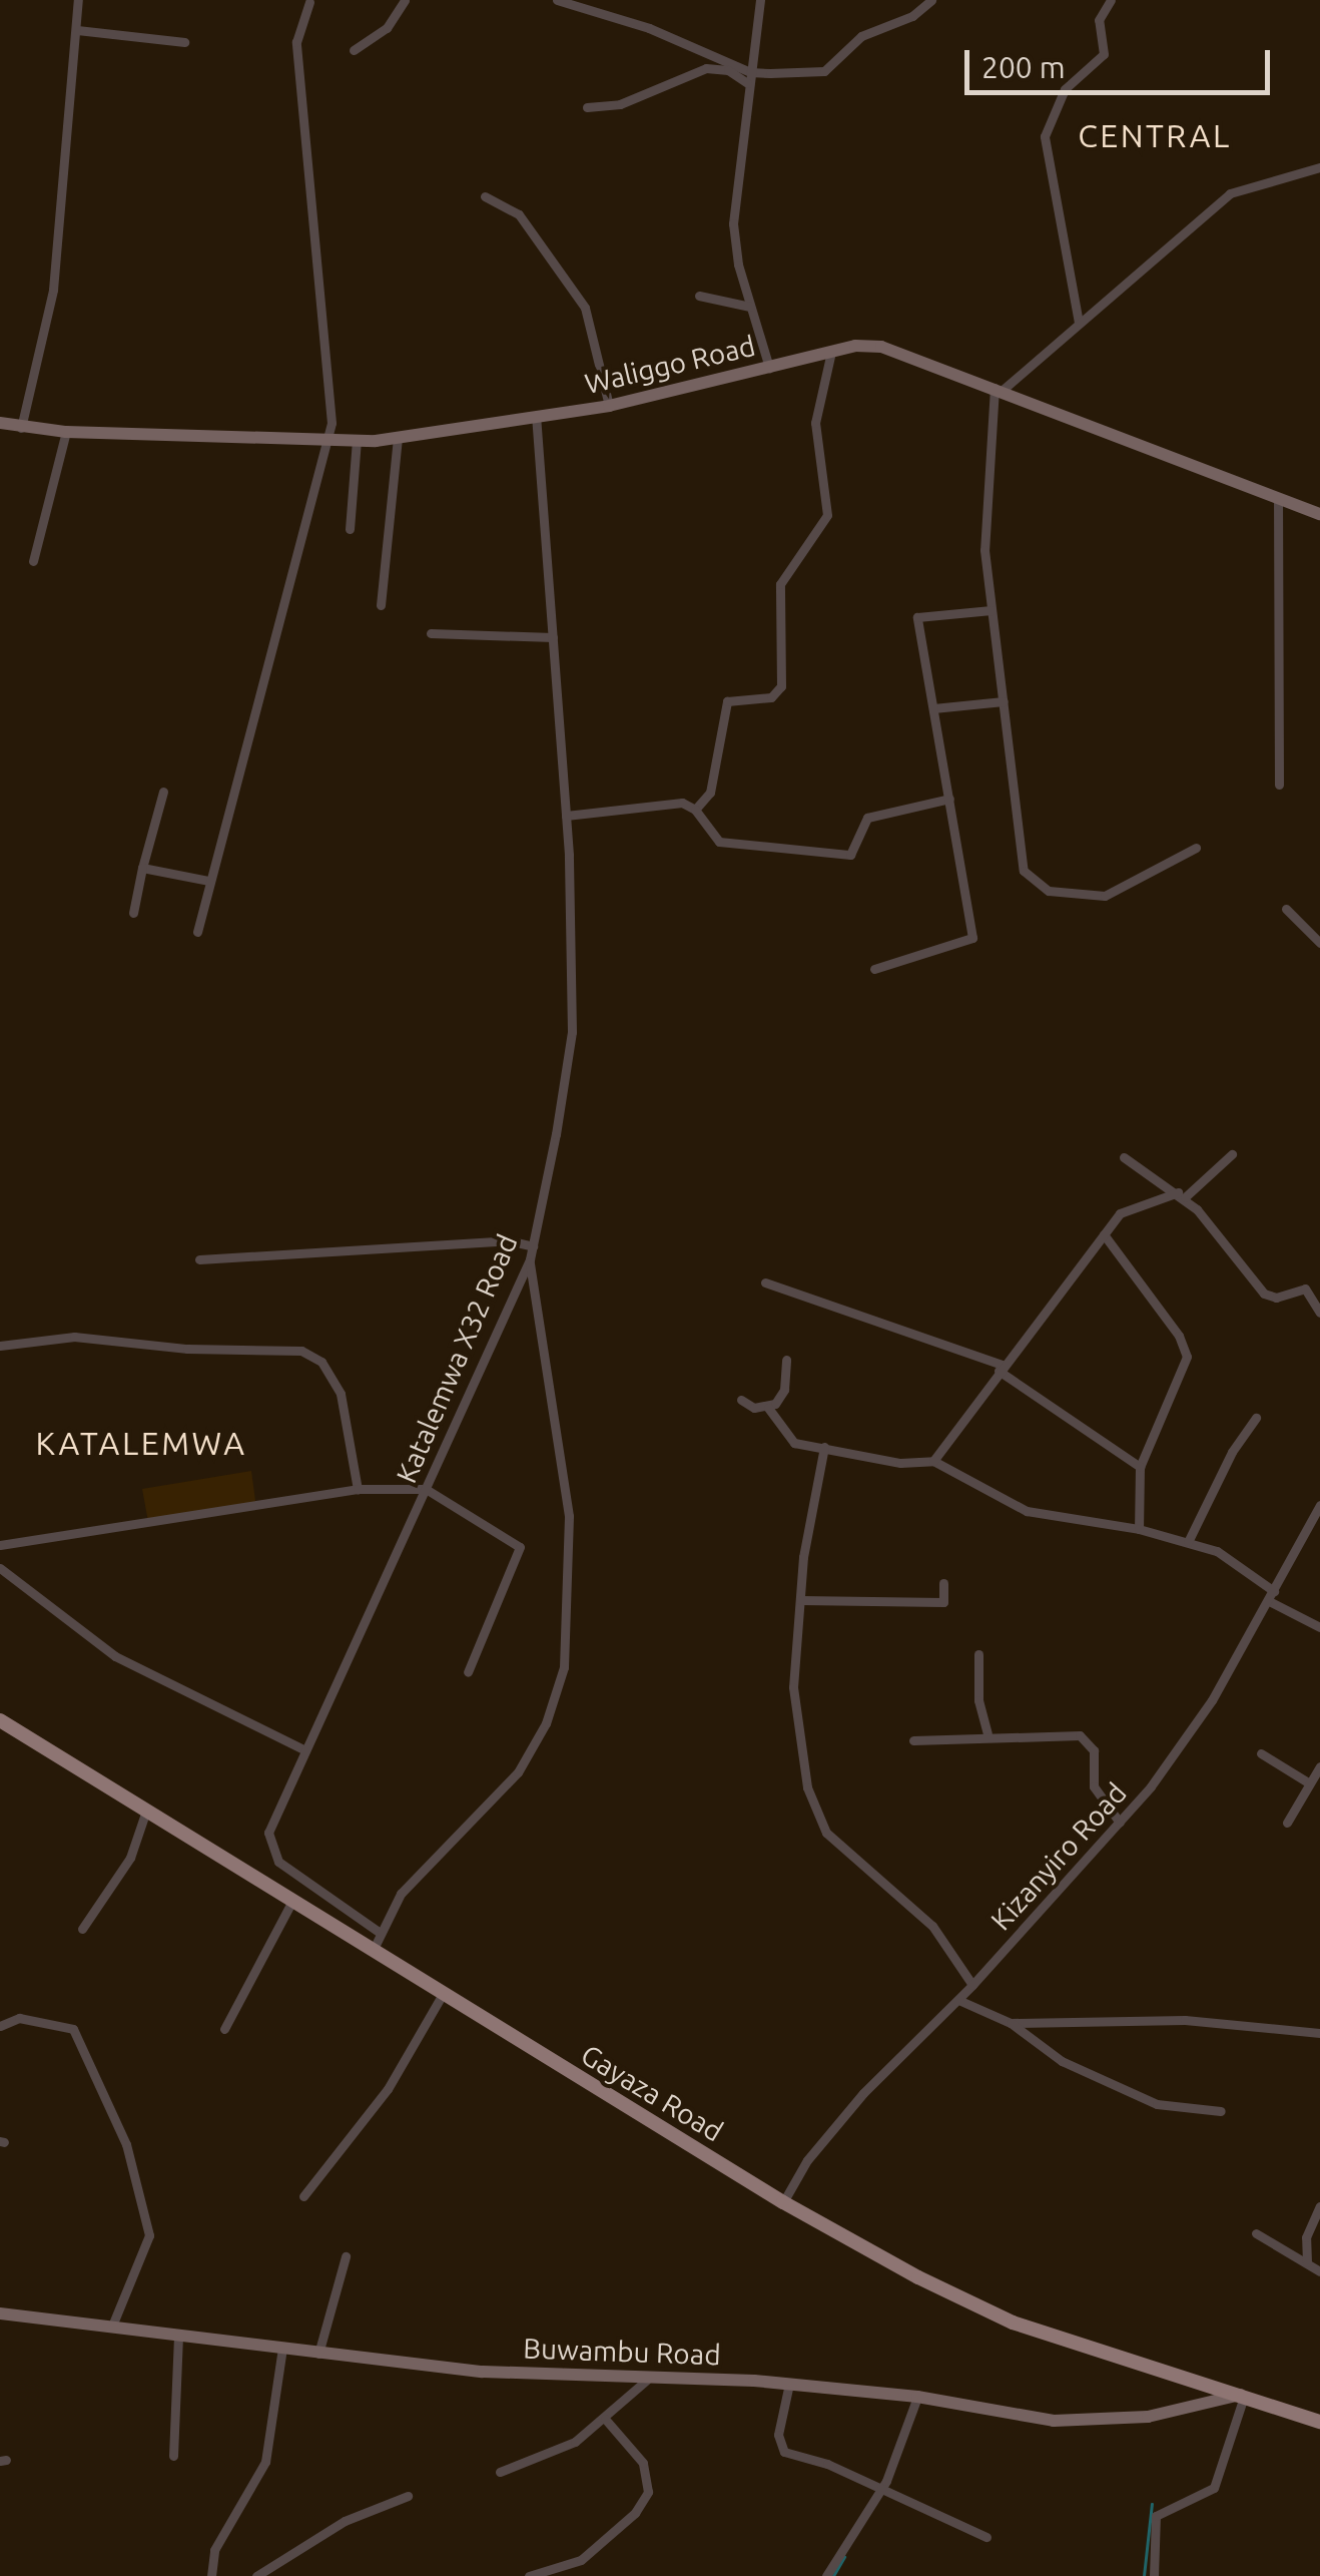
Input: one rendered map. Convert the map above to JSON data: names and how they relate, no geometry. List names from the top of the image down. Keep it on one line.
{"streets":{"main road":["Gayaza Road"],"street":["Waliggo Road","Katalemwa X32 Road","Kizanyiro Road","Buwambu Road"]},"crossings":[["Waliggo Road","Katalemwa X32 Road"],["Kizanyiro Road","Gayaza Road"],["Gayaza Road","Buwambu Road"]],"districts":["CENTRAL","KATALEMWA"],"scale_bar":"200 m"}
